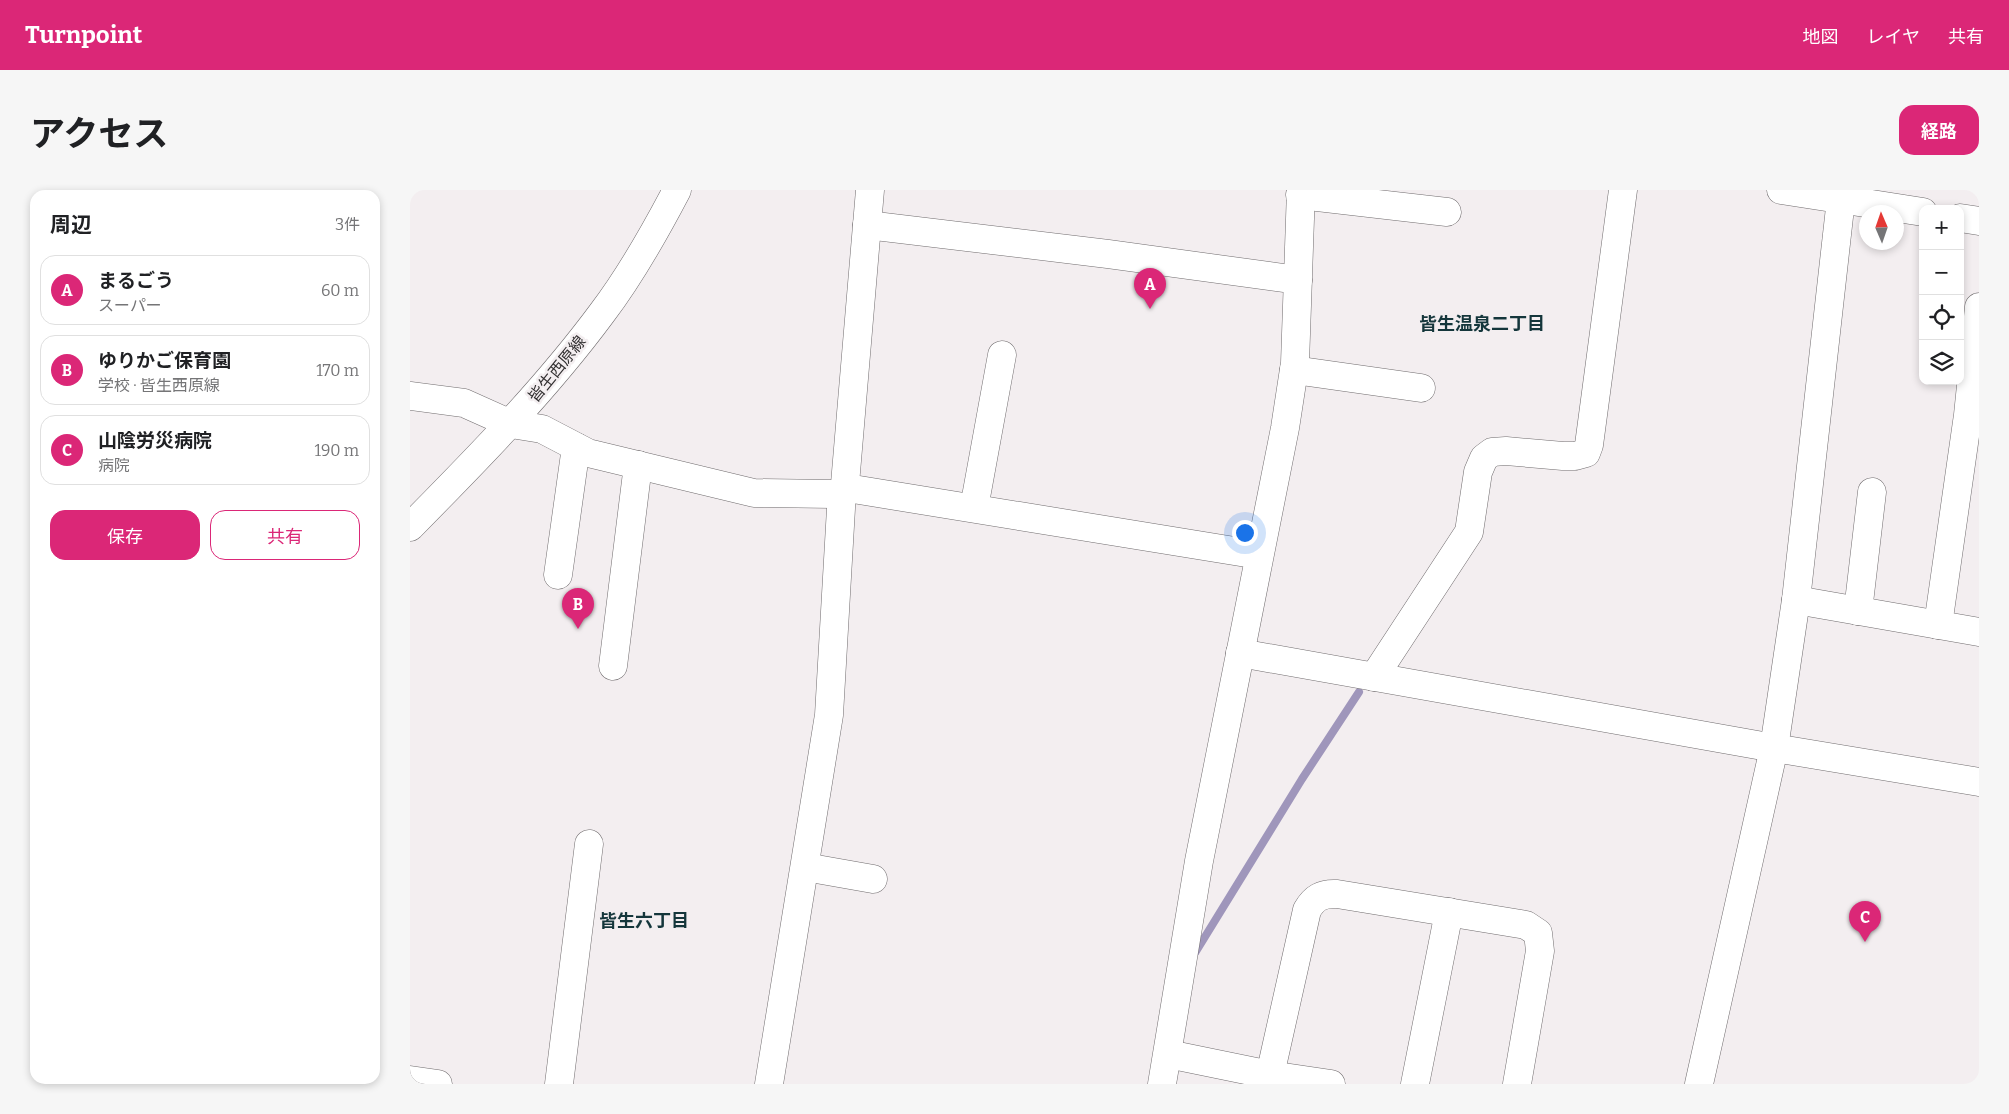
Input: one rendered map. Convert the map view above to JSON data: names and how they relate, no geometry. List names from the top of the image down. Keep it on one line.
{"streets":{"street":["皆生西原線"]},"districts":["皆生温泉二丁目","皆生六丁目"],"north":"top","page":{"header":"Turnpoint","nav":["地図","レイヤ","共有"],"title":"アクセス","buttons":["経路",["保存","共有"]],"heading":["周辺","3件"],"map_buttons":["+","−"],"list":[{"mark":"A","name":"まるごう","note":"スーパー","value":"60 m"},{"mark":"B","name":"ゆりかご保育園","note":"学校 · 皆生西原線","value":"170 m"},{"mark":"C","name":"山陰労災病院","note":"病院","value":"190 m"}],"pins":["A","B","C"]}}
